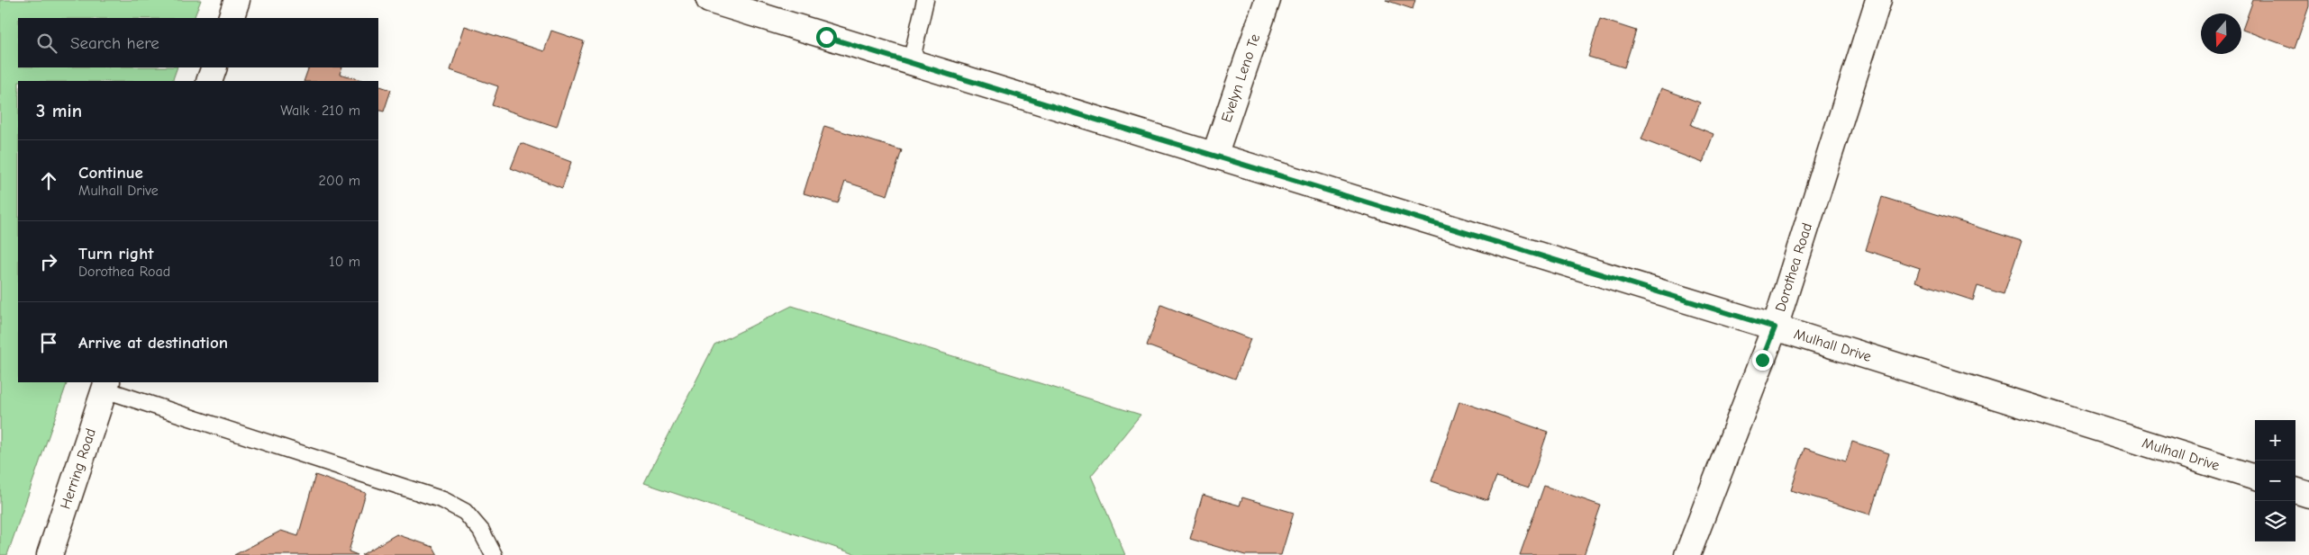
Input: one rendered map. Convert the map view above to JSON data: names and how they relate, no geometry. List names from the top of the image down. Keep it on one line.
{"streets":{"street":["Evelyn Leno Te","Dorothea Road","Mulhall Drive","Herring Road"]},"crossings":[["Evelyn Leno Te","Mulhall Drive"],["Dorothea Road","Mulhall Drive"]],"north":"bottom","page":{"search":"Search here","heading":["3 min","Walk · 210 m"],"list":[["Continue","Mulhall Drive","200 m"],["Turn right","Dorothea Road","10 m"],"Arrive at destination"],"map_buttons":["+","−"]}}
